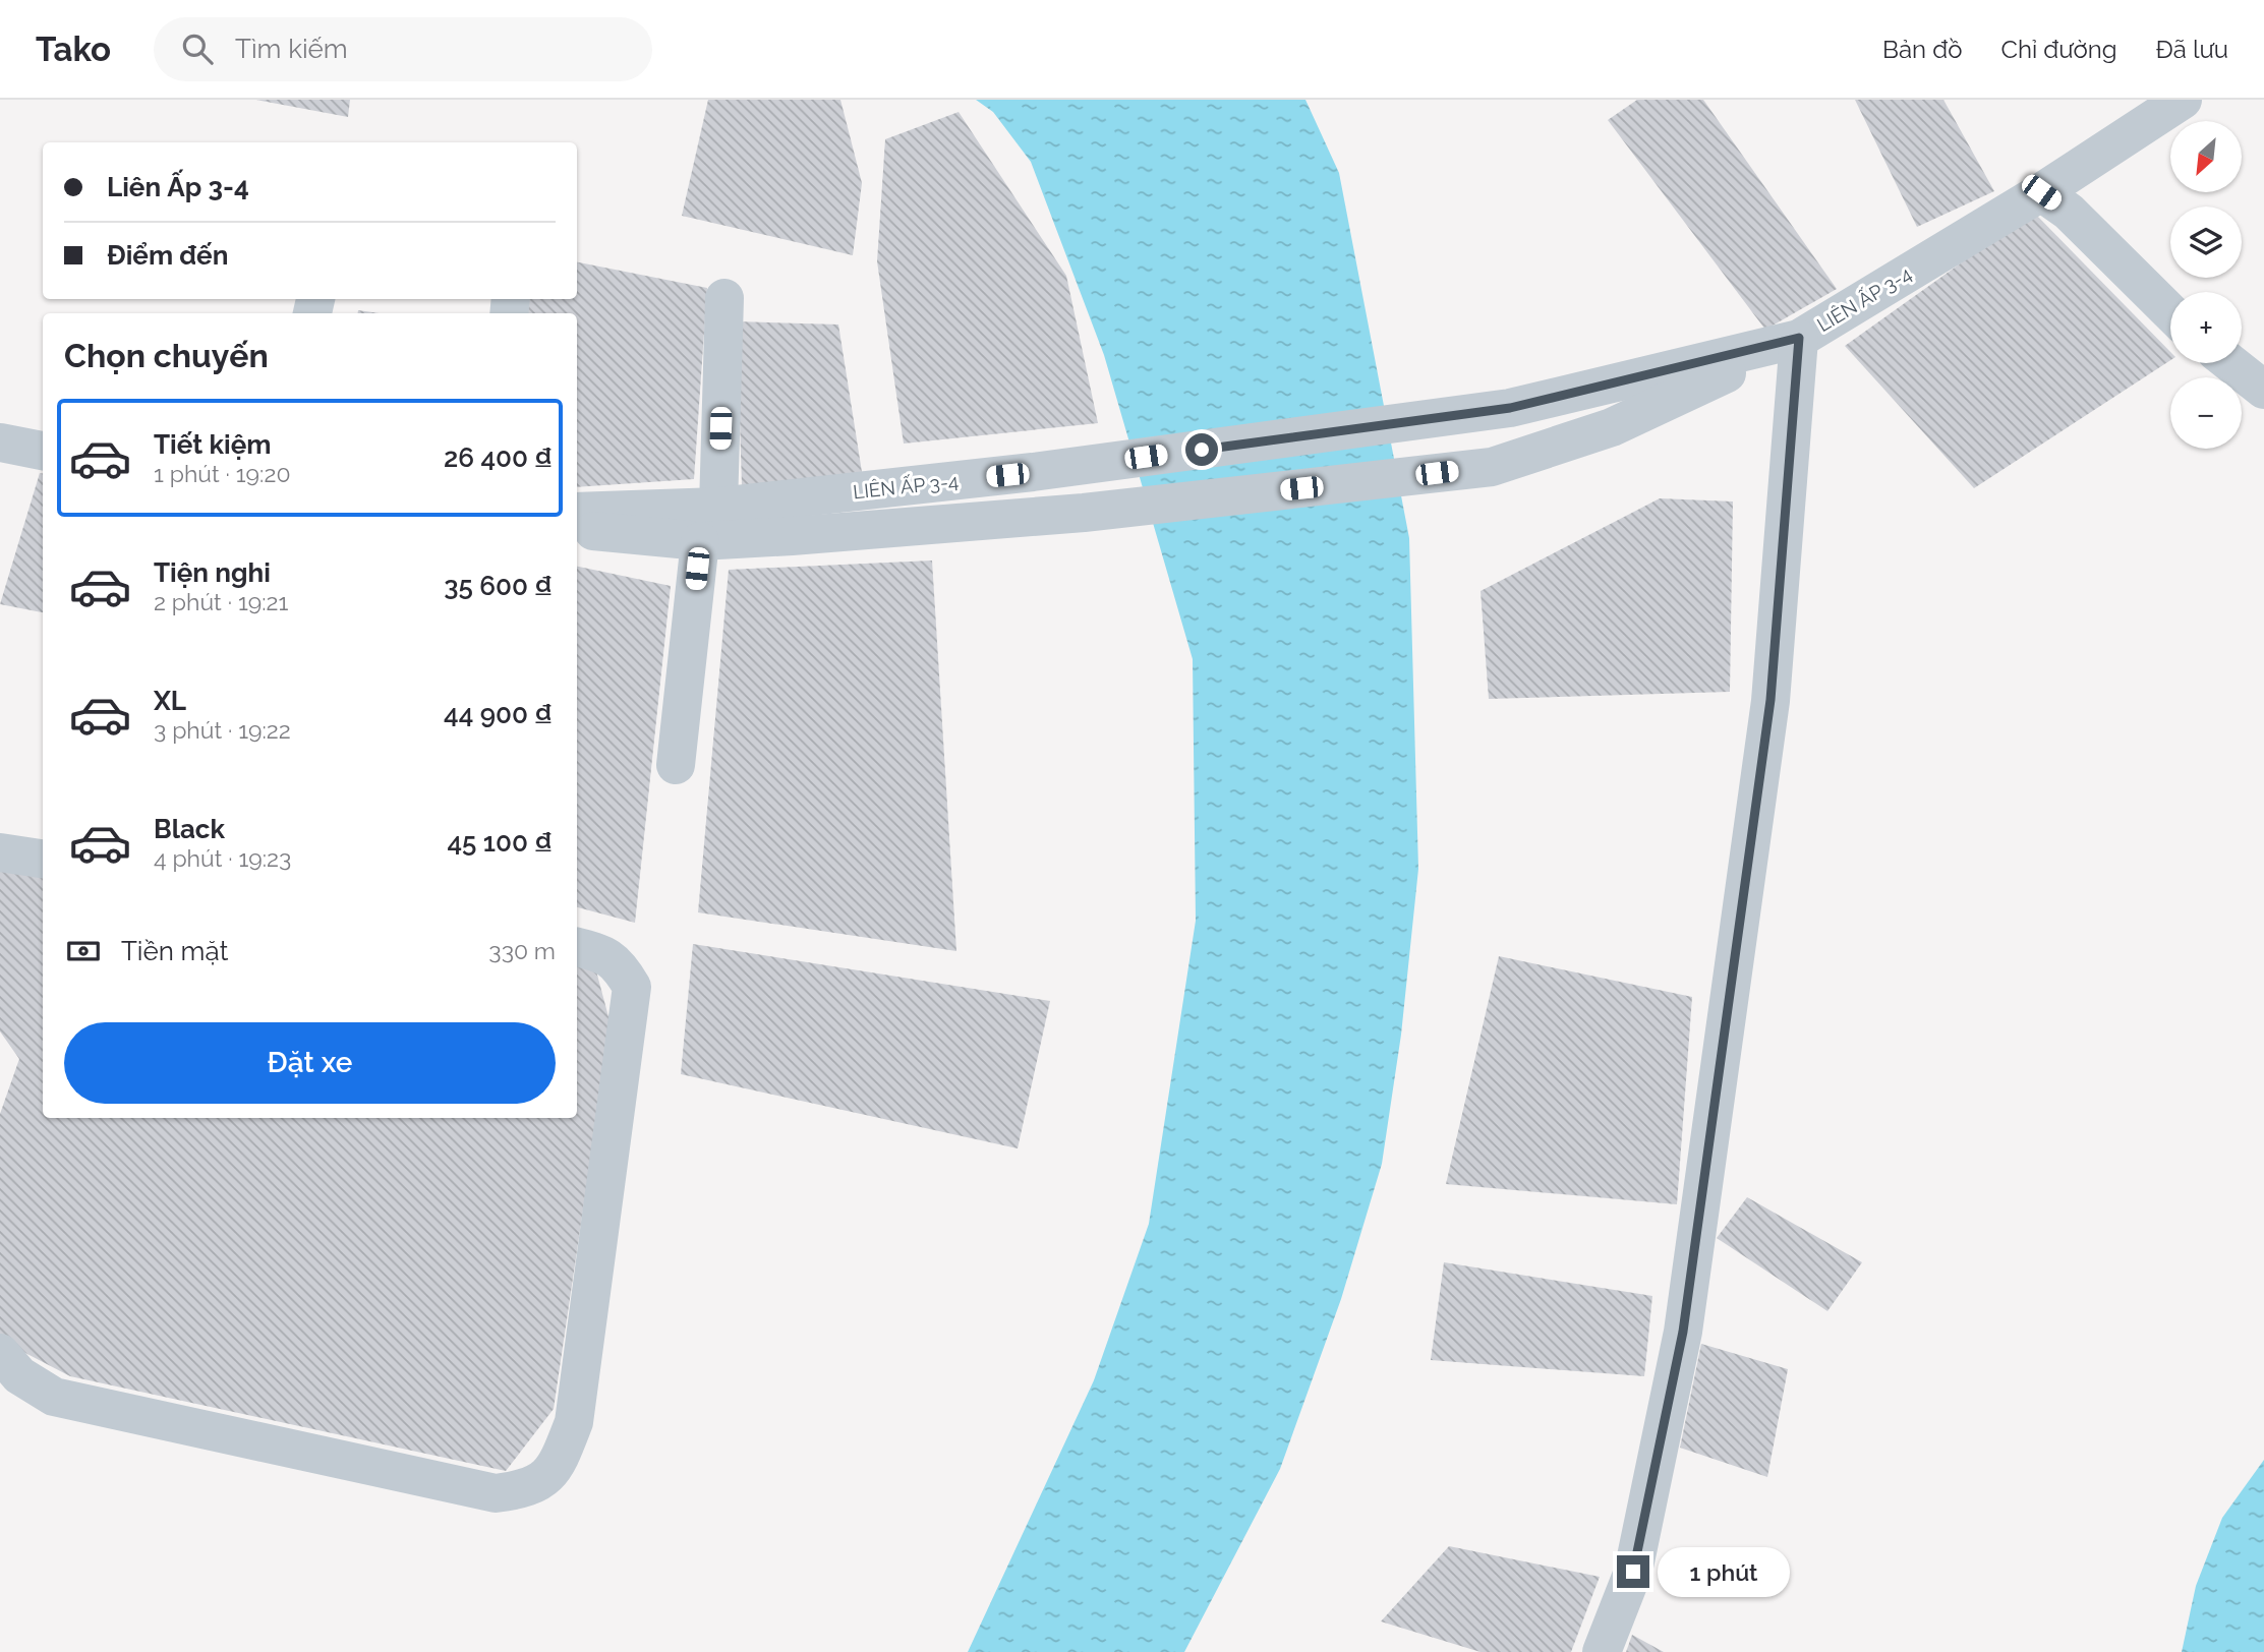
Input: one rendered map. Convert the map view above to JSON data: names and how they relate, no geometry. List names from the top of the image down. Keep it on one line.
{"streets":{"street":["LIÊN ẤP 3-4"]},"north":"bottom left","page":{"header":"Tako","search":"Tìm kiếm","nav":["Bản đồ","Chỉ đường","Đã lưu"],"map_buttons":["+","−"],"banner":["Liên Ấp 3-4","Điểm đến"],"heading":"Chọn chuyến","list":[{"name":"Tiết kiệm","note":"1 phút · 19:20","value":"26 400 ₫"},{"name":"Tiện nghi","note":"2 phút · 19:21","value":"35 600 ₫"},{"name":"XL","note":"3 phút · 19:22","value":"44 900 ₫"},{"name":"Black","note":"4 phút · 19:23","value":"45 100 ₫"}],"pay":["Tiền mặt","330 m"],"buttons":"Đặt xe","bubble":"1 phút"}}
